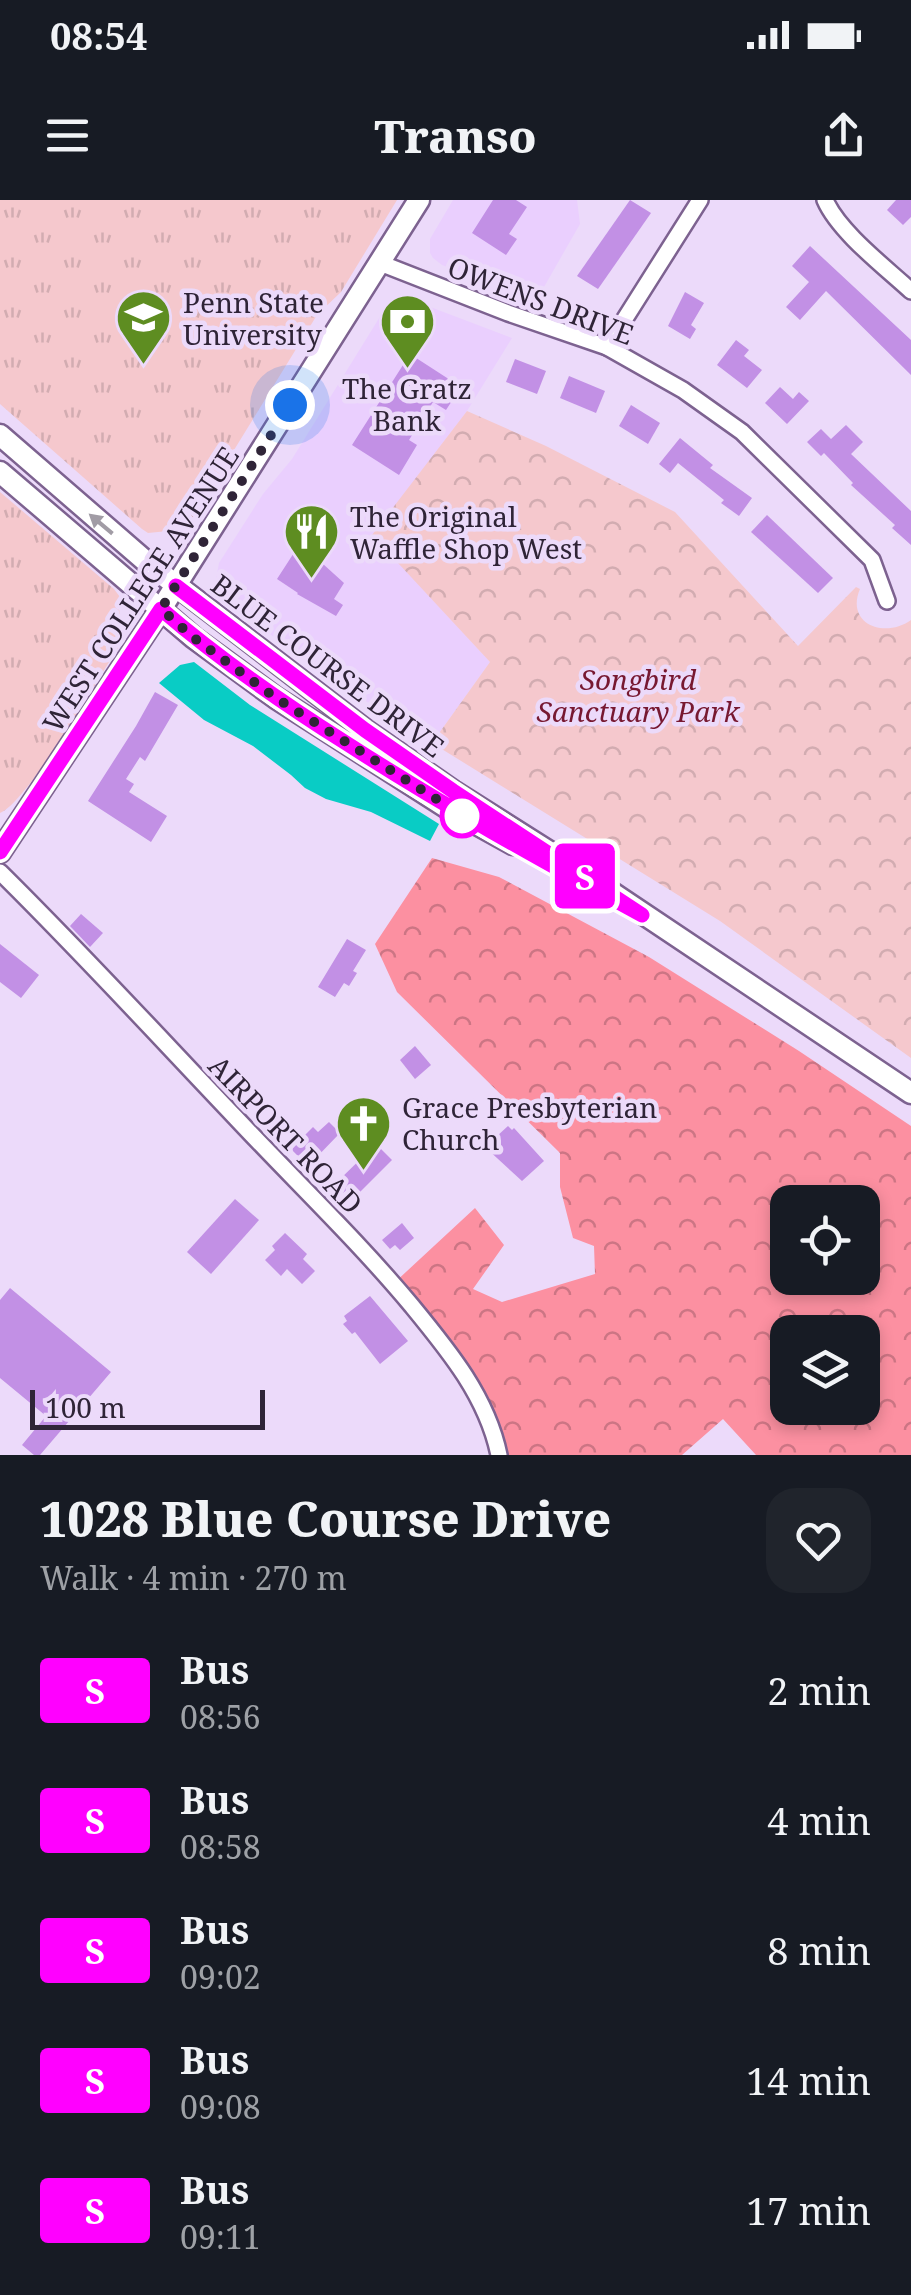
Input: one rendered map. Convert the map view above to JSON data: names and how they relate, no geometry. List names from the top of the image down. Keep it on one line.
{"streets":{"main road":["WEST COLLEGE AVENUE","BLUE COURSE DRIVE"],"street":["OWENS DRIVE","AIRPORT ROAD"]},"crossings":[["OWENS DRIVE","WEST COLLEGE AVENUE"],["WEST COLLEGE AVENUE","BLUE COURSE DRIVE"]],"parks":["Songbird Sanctuary Park"],"places":{"school or university":["Penn State University"],"bank":["The Gratz Bank"],"restaurant":["The Original Waffle Shop West"],"church":["Grace Presbyterian Church"]},"lines":["bus line S"],"scale_bar":"100 m","page":{"status":"08:54","header":"Transo","on_map":"S","scale":"100 m","heading":["1028 Blue Course Drive","Walk · 4 min · 270 m"],"list":[{"mark":"S","name":"Bus","note":"08:56","value":"2 min"},{"mark":"S","name":"Bus","note":"08:58","value":"4 min"},{"mark":"S","name":"Bus","note":"09:02","value":"8 min"},{"mark":"S","name":"Bus","note":"09:08","value":"14 min"},{"mark":"S","name":"Bus","note":"09:11","value":"17 min"}]}}
